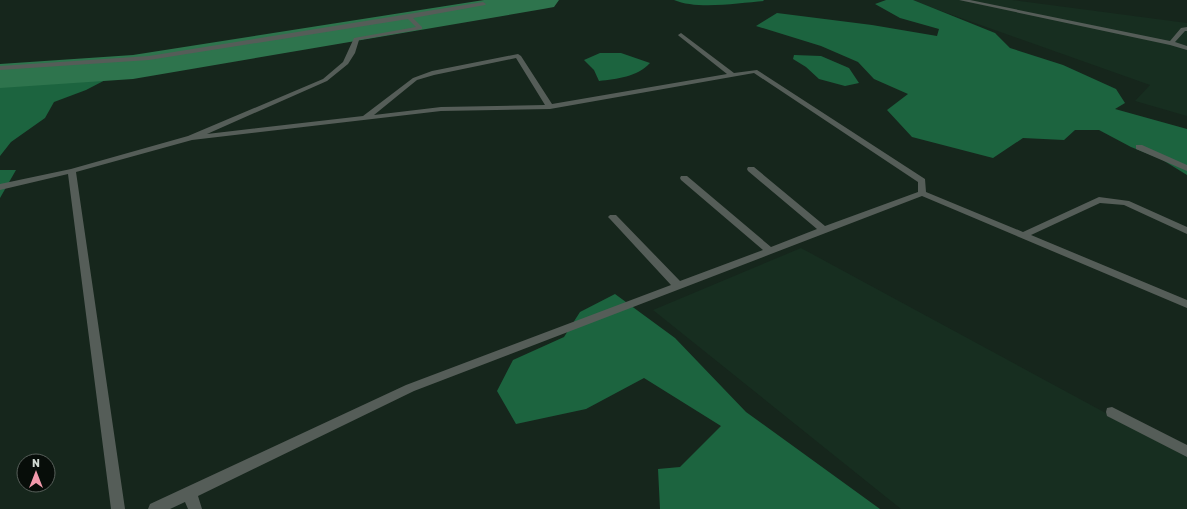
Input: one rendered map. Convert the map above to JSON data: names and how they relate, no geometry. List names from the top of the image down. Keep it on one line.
{"north":"top"}
